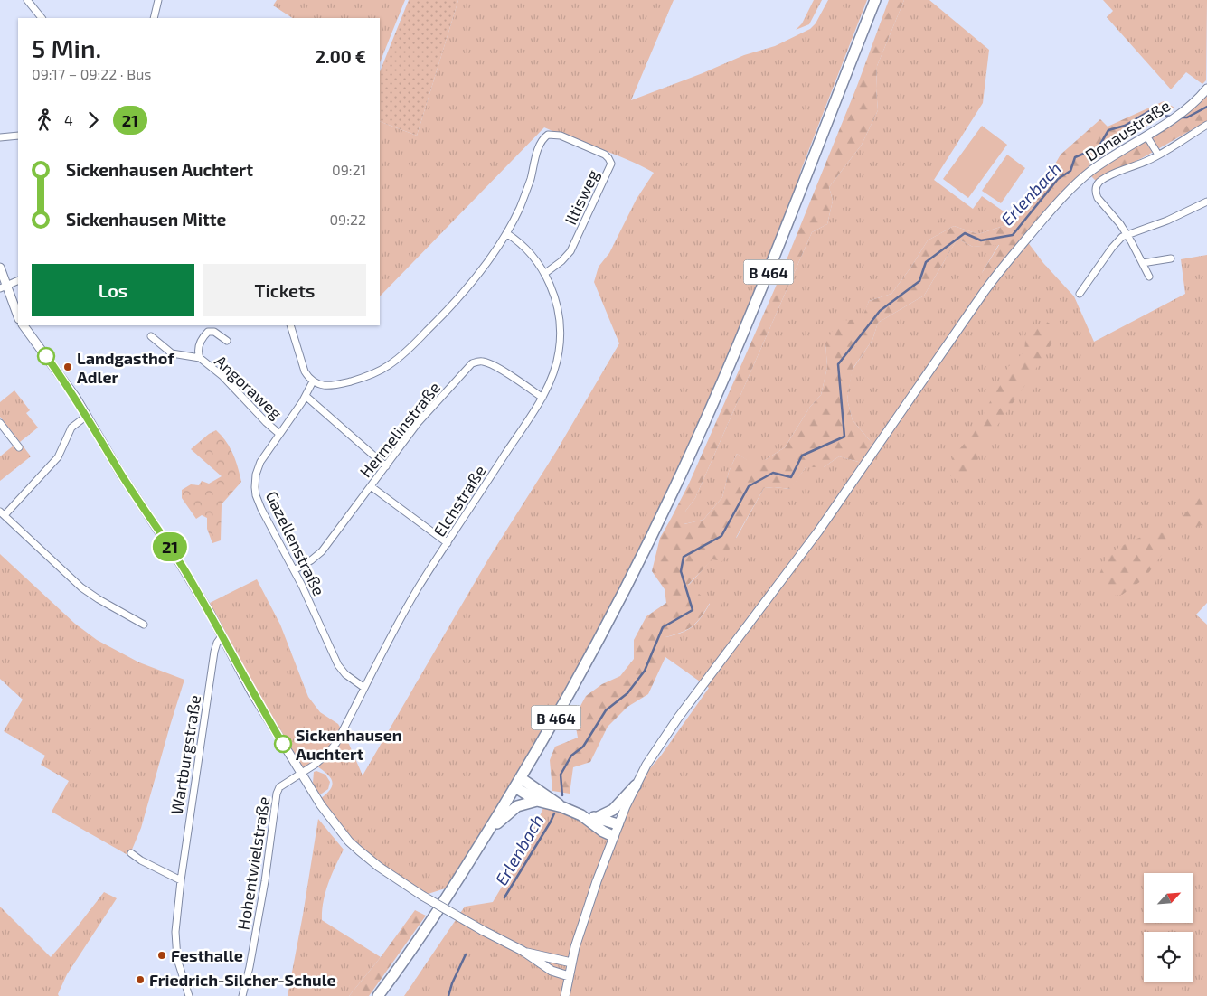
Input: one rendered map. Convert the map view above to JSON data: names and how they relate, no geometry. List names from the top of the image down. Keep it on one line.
{"streets":{"main road":["B 464"],"street":["Donaustraße","Iltisweg","Angoraweg","Hermelinstraße","Elchstraße","Gazellenstraße","Wartburgstraße","Hohentwielstraße"]},"crossings":[["Iltisweg","Elchstraße"],["Angoraweg","Gazellenstraße"],["Hermelinstraße","Elchstraße"],["Hermelinstraße","Gazellenstraße"],["Elchstraße","Gazellenstraße"],["Elchstraße","Hohentwielstraße"]],"water":["Erlenbach"],"places":["Landgasthof Adler","Sickenhausen Auchtert","Festhalle","Friedrich-Silcher-Schule"],"lines":["bus line 21"],"north":"top right","page":{"on_map":"21","heading":["5 Min.","09:17 – 09:22 · Bus","2.00 €"],"legs":["4","21"],"list":[{"name":"Sickenhausen Auchtert","value":"09:21"},{"name":"Sickenhausen Mitte","value":"09:22"}],"buttons":["Los","Tickets"]}}
